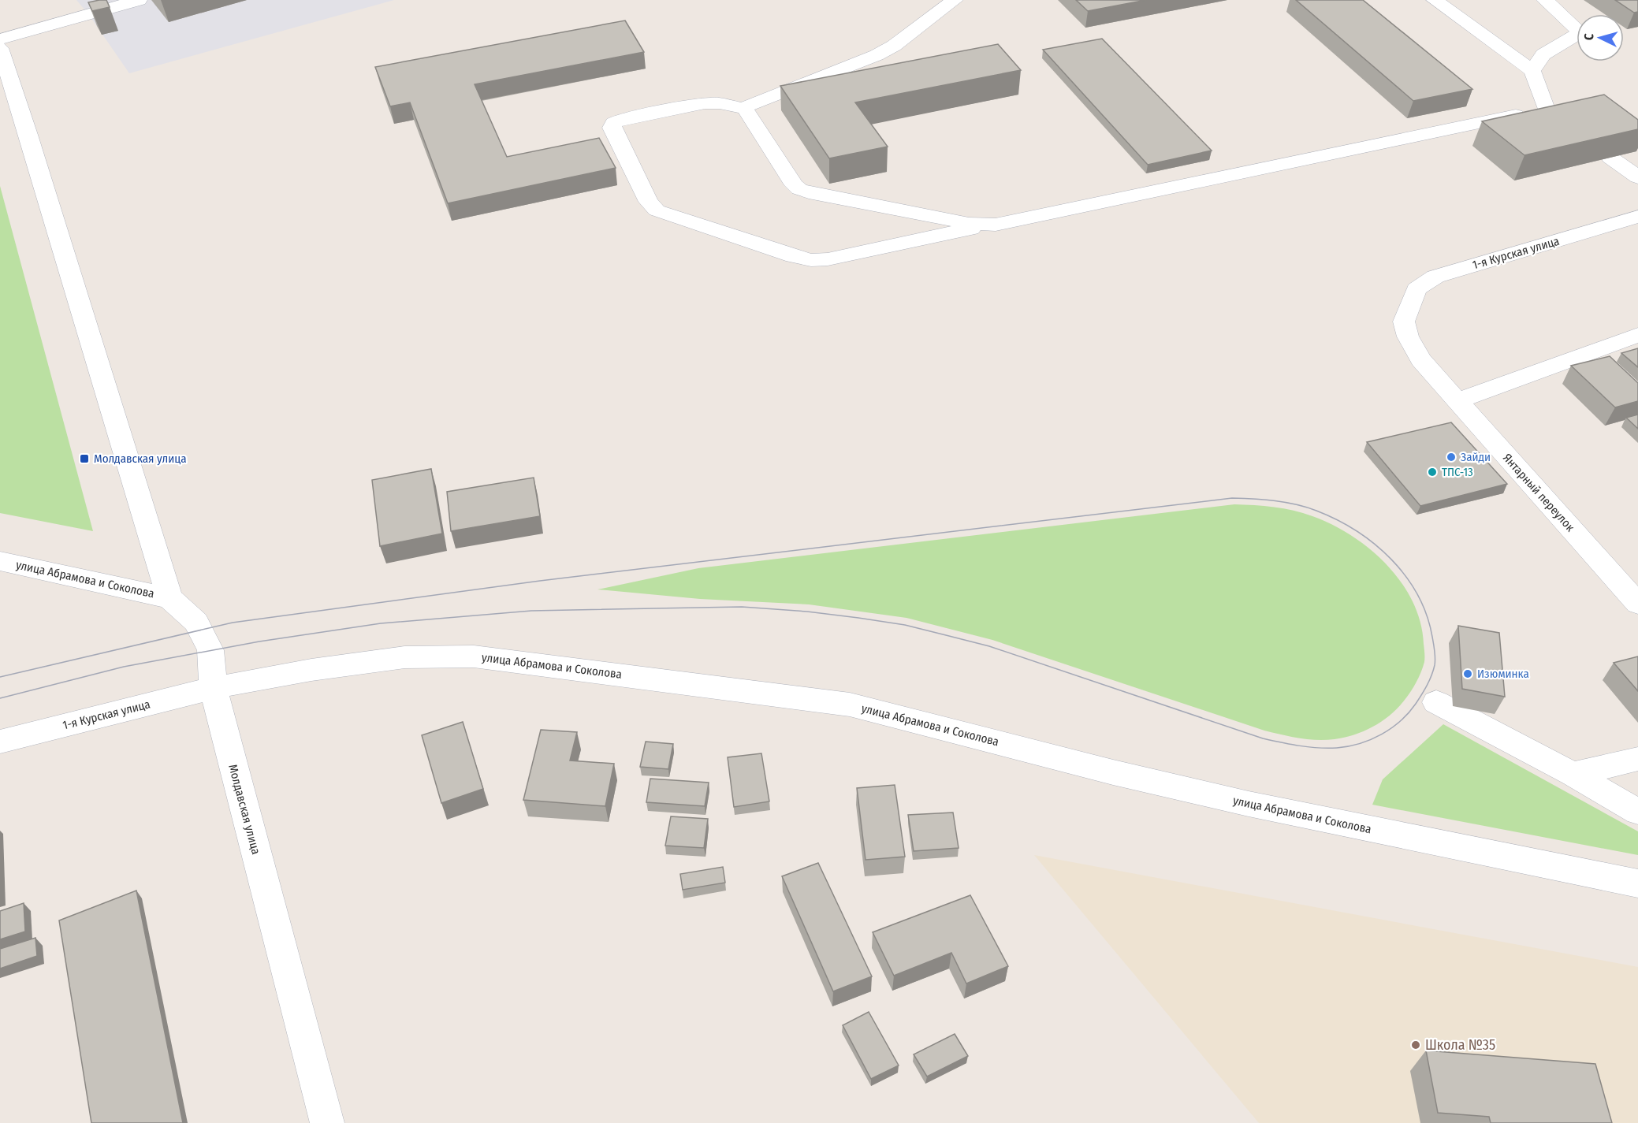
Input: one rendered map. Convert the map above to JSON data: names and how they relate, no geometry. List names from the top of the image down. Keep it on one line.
{"streets":{"street":["1-я Курская улица","Янтарный переулок","улица Абрамова и Соколова","Молдавская улица"]},"crossings":[["1-я Курская улица","Янтарный переулок"],["1-я Курская улица","улица Абрамова и Соколова"],["1-я Курская улица","Молдавская улица"],["улица Абрамова и Соколова","Молдавская улица"]],"places":{"other":["Зайди","ТПС-13","Изюминка","Школа №35"],"transit":["Молдавская улица"]},"north":"left"}
